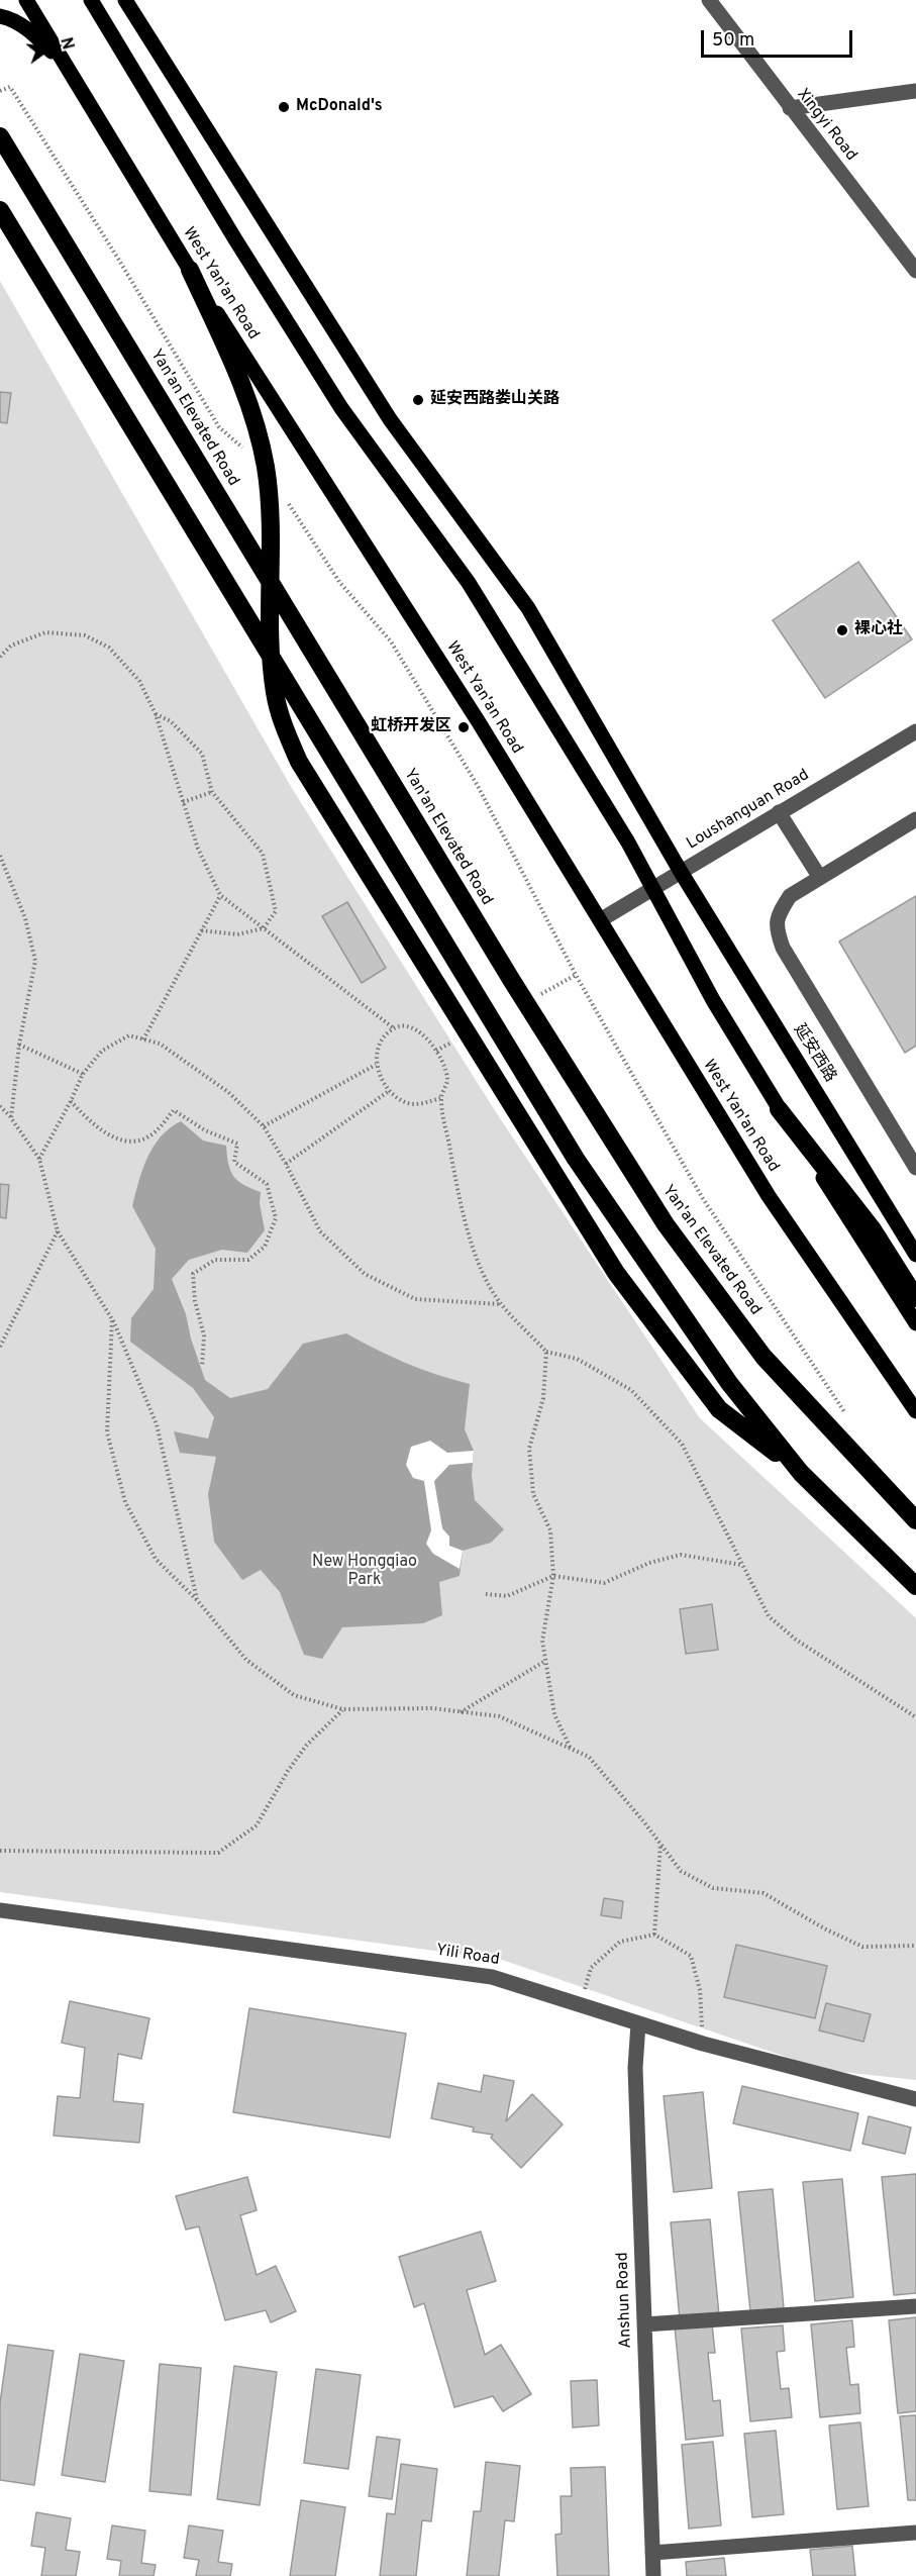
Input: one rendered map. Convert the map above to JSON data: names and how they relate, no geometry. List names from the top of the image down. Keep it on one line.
{"streets":{"highway":["Yan'an Elevated Road"],"main road":["West Yan'an Road","延安西路"],"street":["Xingyi Road","Loushanguan Road","Yili Road","Anshun Road"]},"crossings":[["West Yan'an Road","Loushanguan Road"],["Loushanguan Road","延安西路"],["Yili Road","Anshun Road"]],"parks":["New Hongqiao Park"],"places":["McDonald's","延安西路娄山关路","裸心社","虹桥开发区"],"scale_bar":"50 m","north":"right"}
